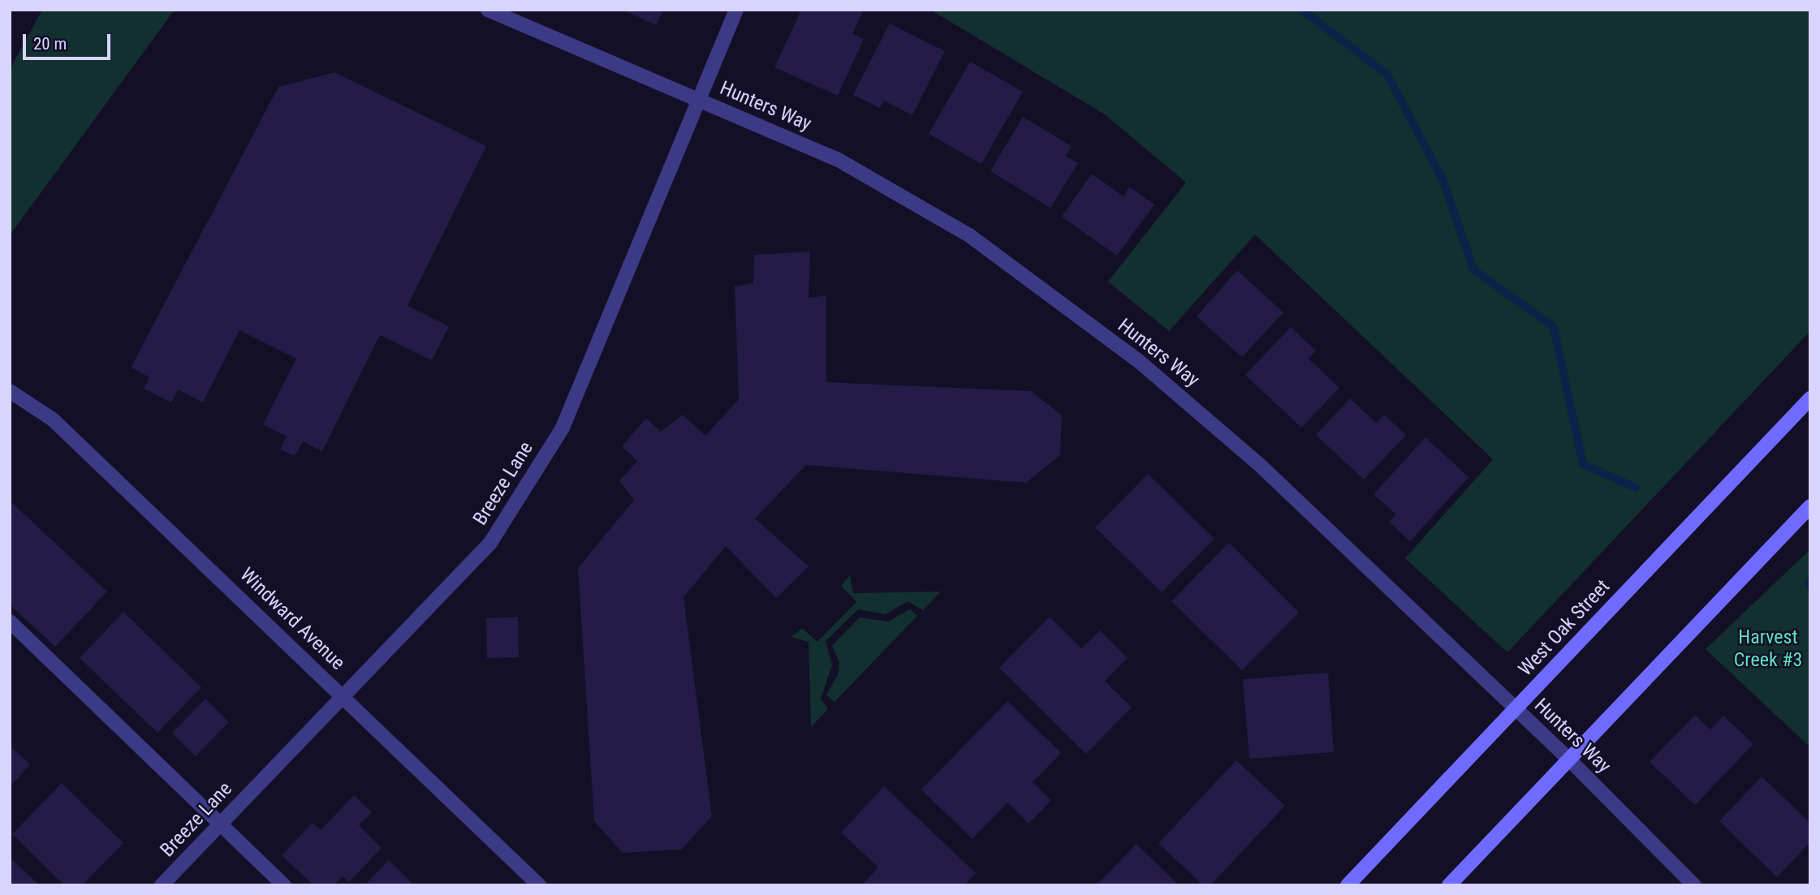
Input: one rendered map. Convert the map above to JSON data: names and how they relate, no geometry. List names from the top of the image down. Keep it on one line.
{"streets":{"main road":["West Oak Street"],"street":["Hunters Way","Breeze Lane","Windward Avenue"]},"crossings":[["Hunters Way","Breeze Lane"],["Hunters Way","West Oak Street"],["Breeze Lane","Windward Avenue"]],"parks":["Harvest Creek #3"],"scale_bar":"20 m"}
